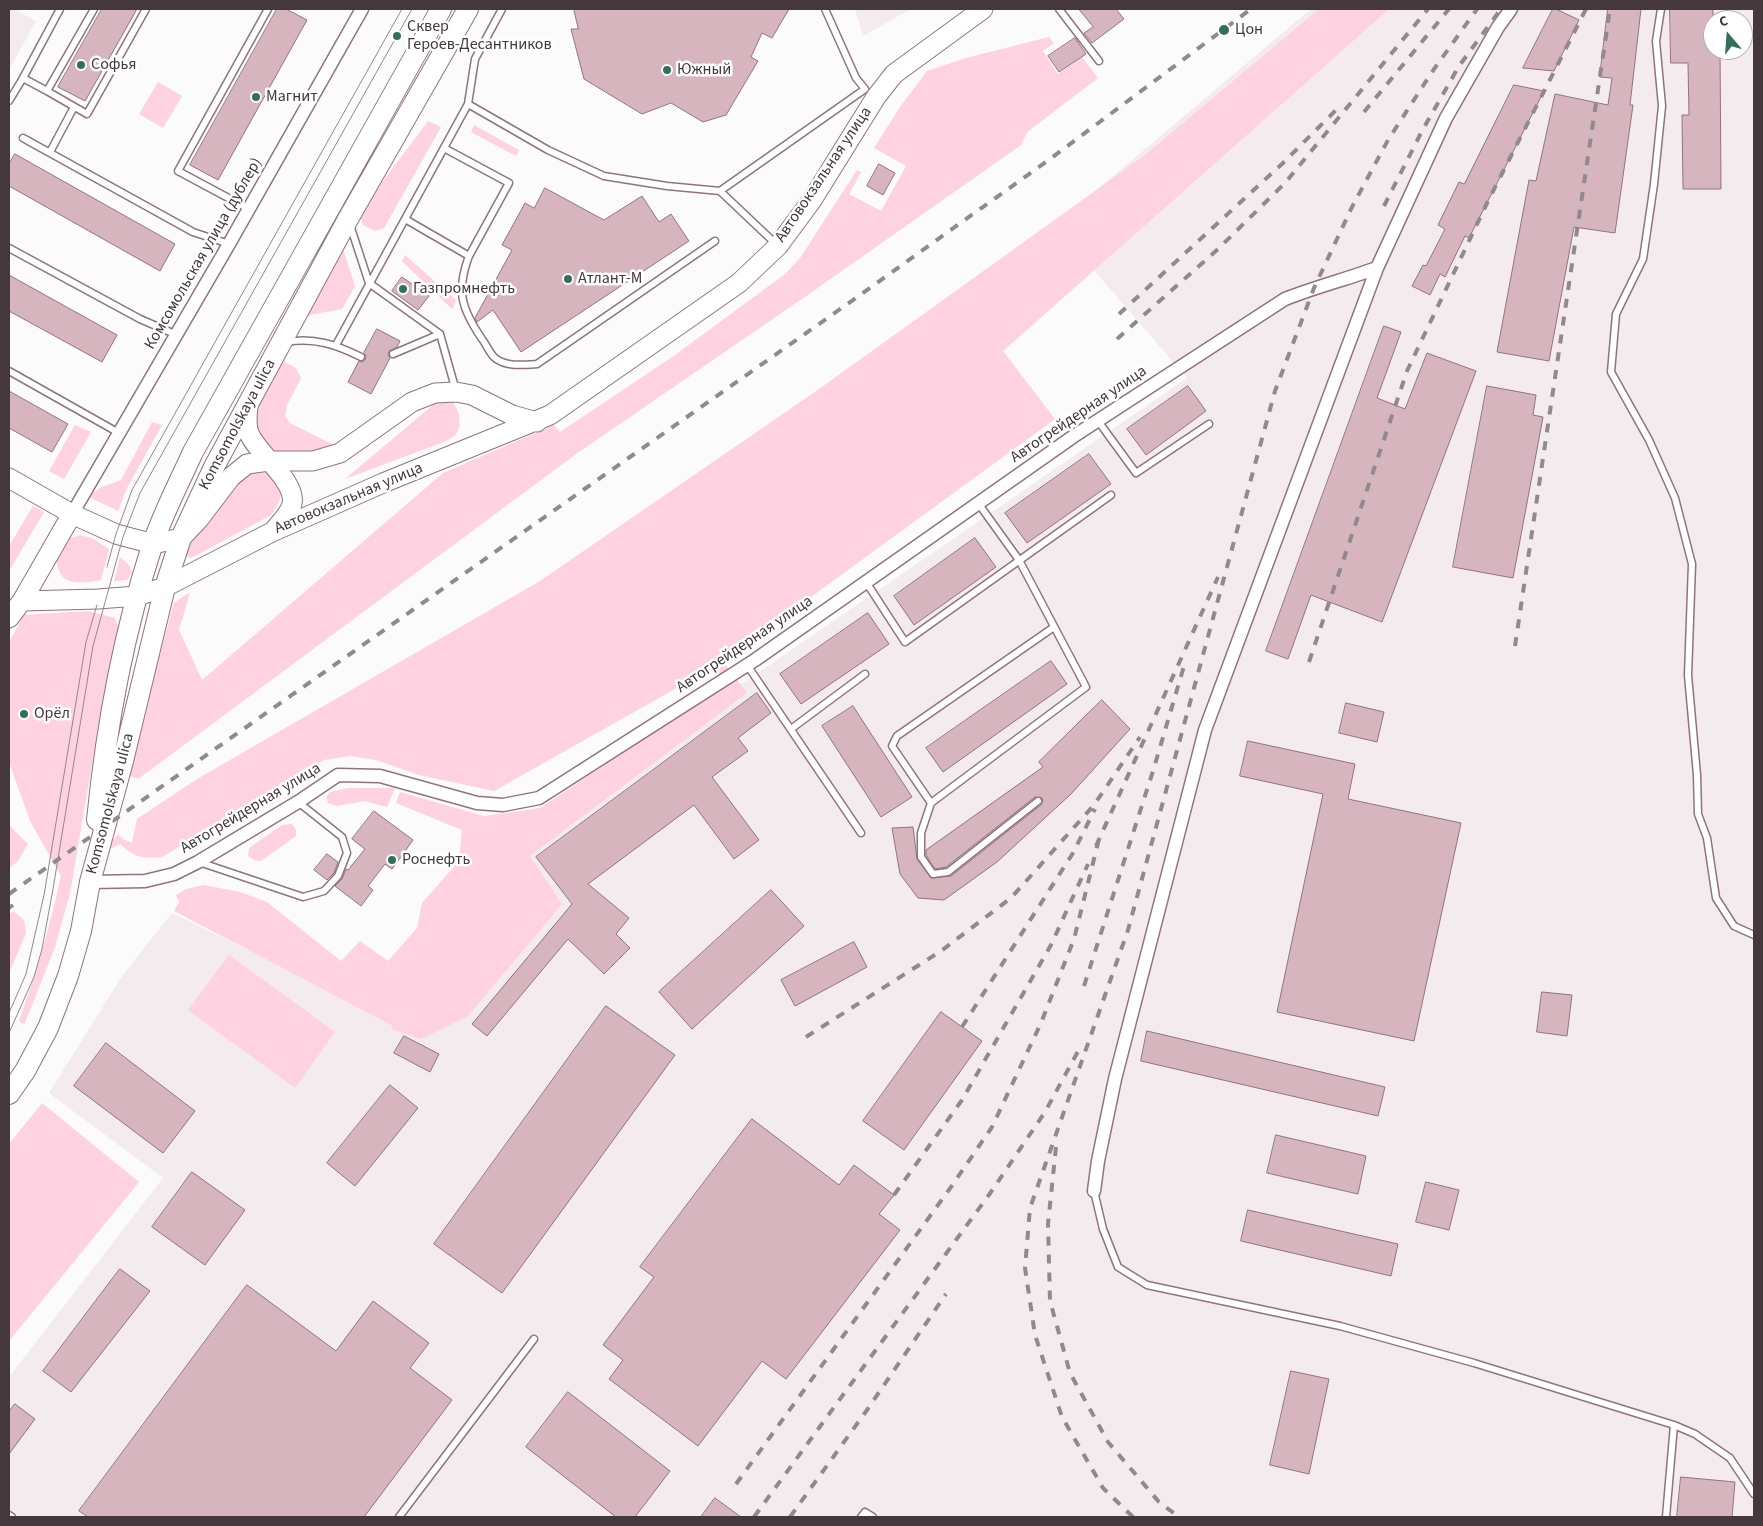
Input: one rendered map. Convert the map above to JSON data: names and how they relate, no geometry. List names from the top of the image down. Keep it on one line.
{"streets":{"main road":["Komsomolskaya ulica"],"street":["Автовокзальная улица","Комсомольская улица (дублер)","Автогрейдерная улица"]},"crossings":[["Автовокзальная улица","Komsomolskaya ulica"],["Автогрейдерная улица","Komsomolskaya ulica"]],"places":["Цон","Сквер Героев-Десантников","Софья","Южный","Магнит","Атлант-М","Газпромнефть","Орёл","Роснефть"],"north":"top"}
